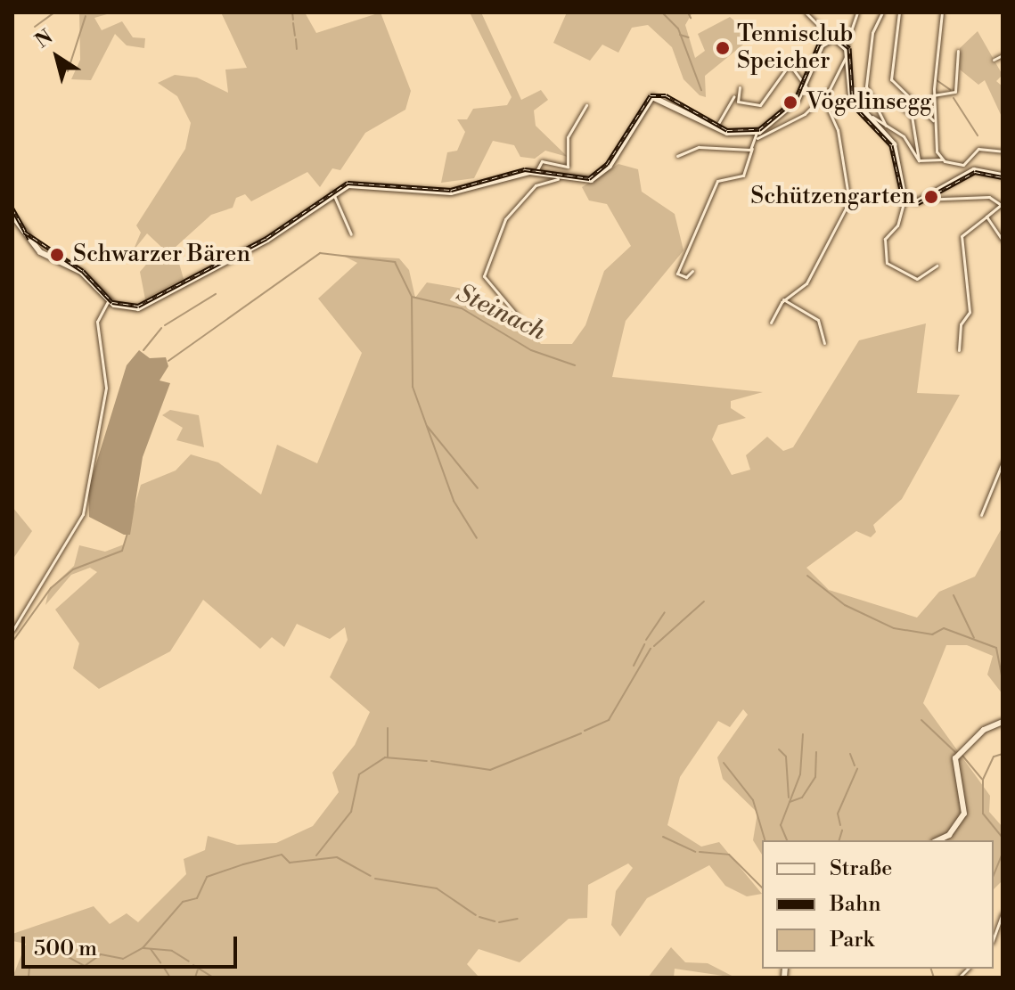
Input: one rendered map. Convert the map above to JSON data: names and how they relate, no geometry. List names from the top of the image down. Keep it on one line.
{"water":["Steinach"],"places":["Tennisclub Speicher","Vögelinsegg","Schützengarten","Schwarzer Bären"],"legend":["Straße","Bahn","Park"],"scale_bar":"500 m","north":"top left"}
